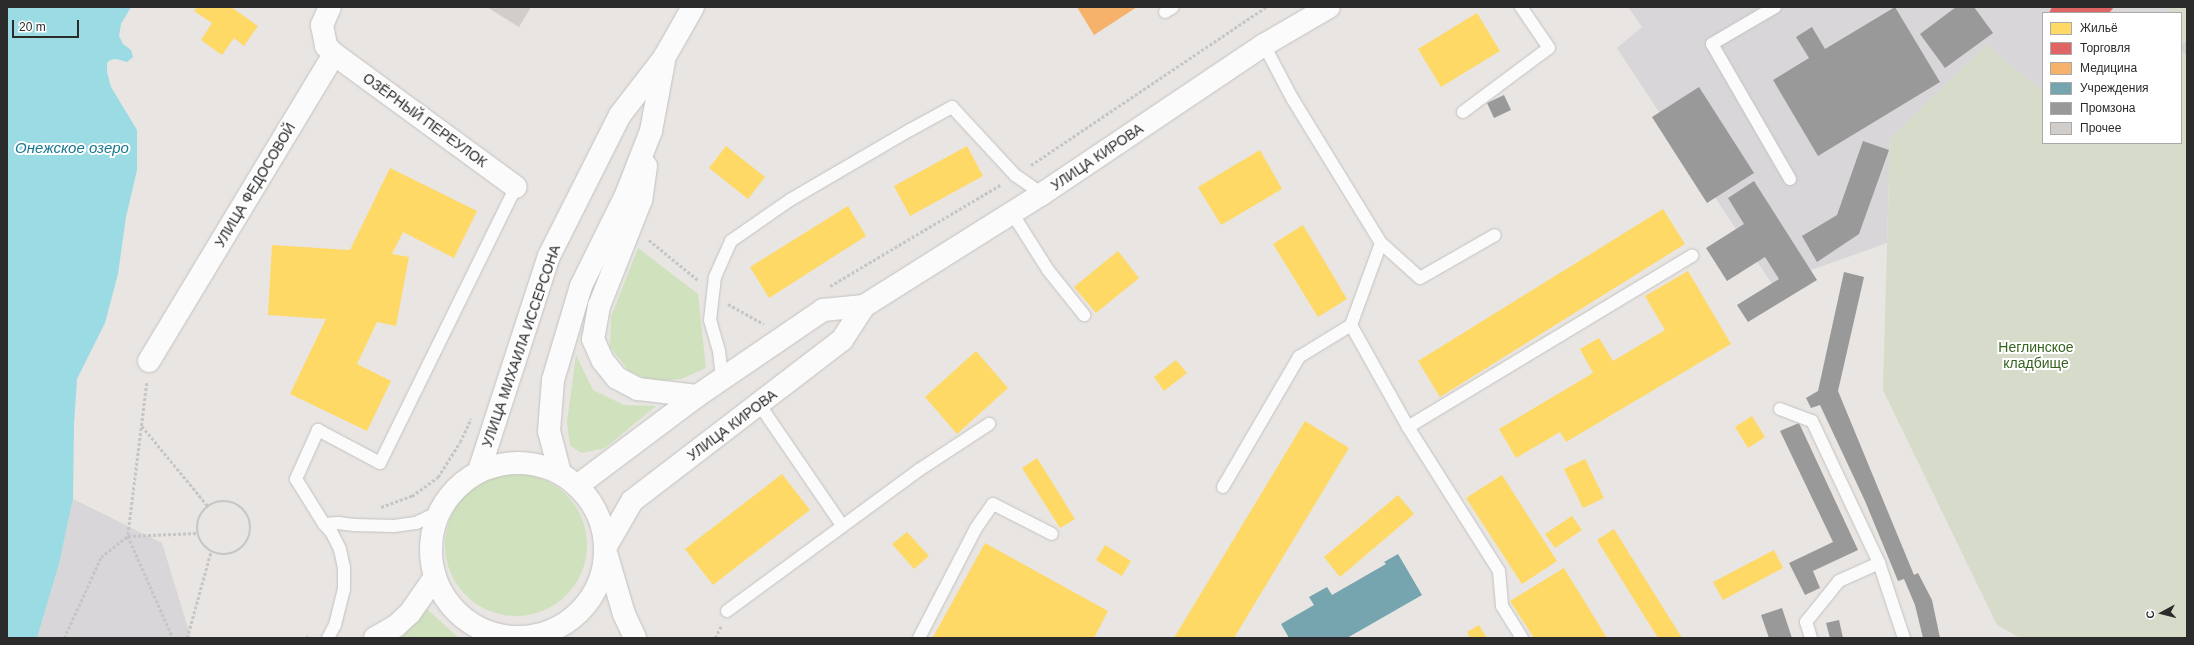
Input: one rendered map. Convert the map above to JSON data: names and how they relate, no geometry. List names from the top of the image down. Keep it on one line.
{"streets":{"main road":["ОЗЁРНЫЙ ПЕРЕУЛОК","УЛИЦА КИРОВА","УЛИЦА ФЕДОСОВОЙ","УЛИЦА МИХАИЛА ИССЕРСОНА"]},"crossings":[["ОЗЁРНЫЙ ПЕРЕУЛОК","УЛИЦА ФЕДОСОВОЙ"]],"water":["Онежское озеро"],"parks":["Неглинское кладбище"],"legend":["Жильё","Торговля","Медицина","Учреждения","Промзона","Прочее"],"scale_bar":"20 m","north":"left"}
